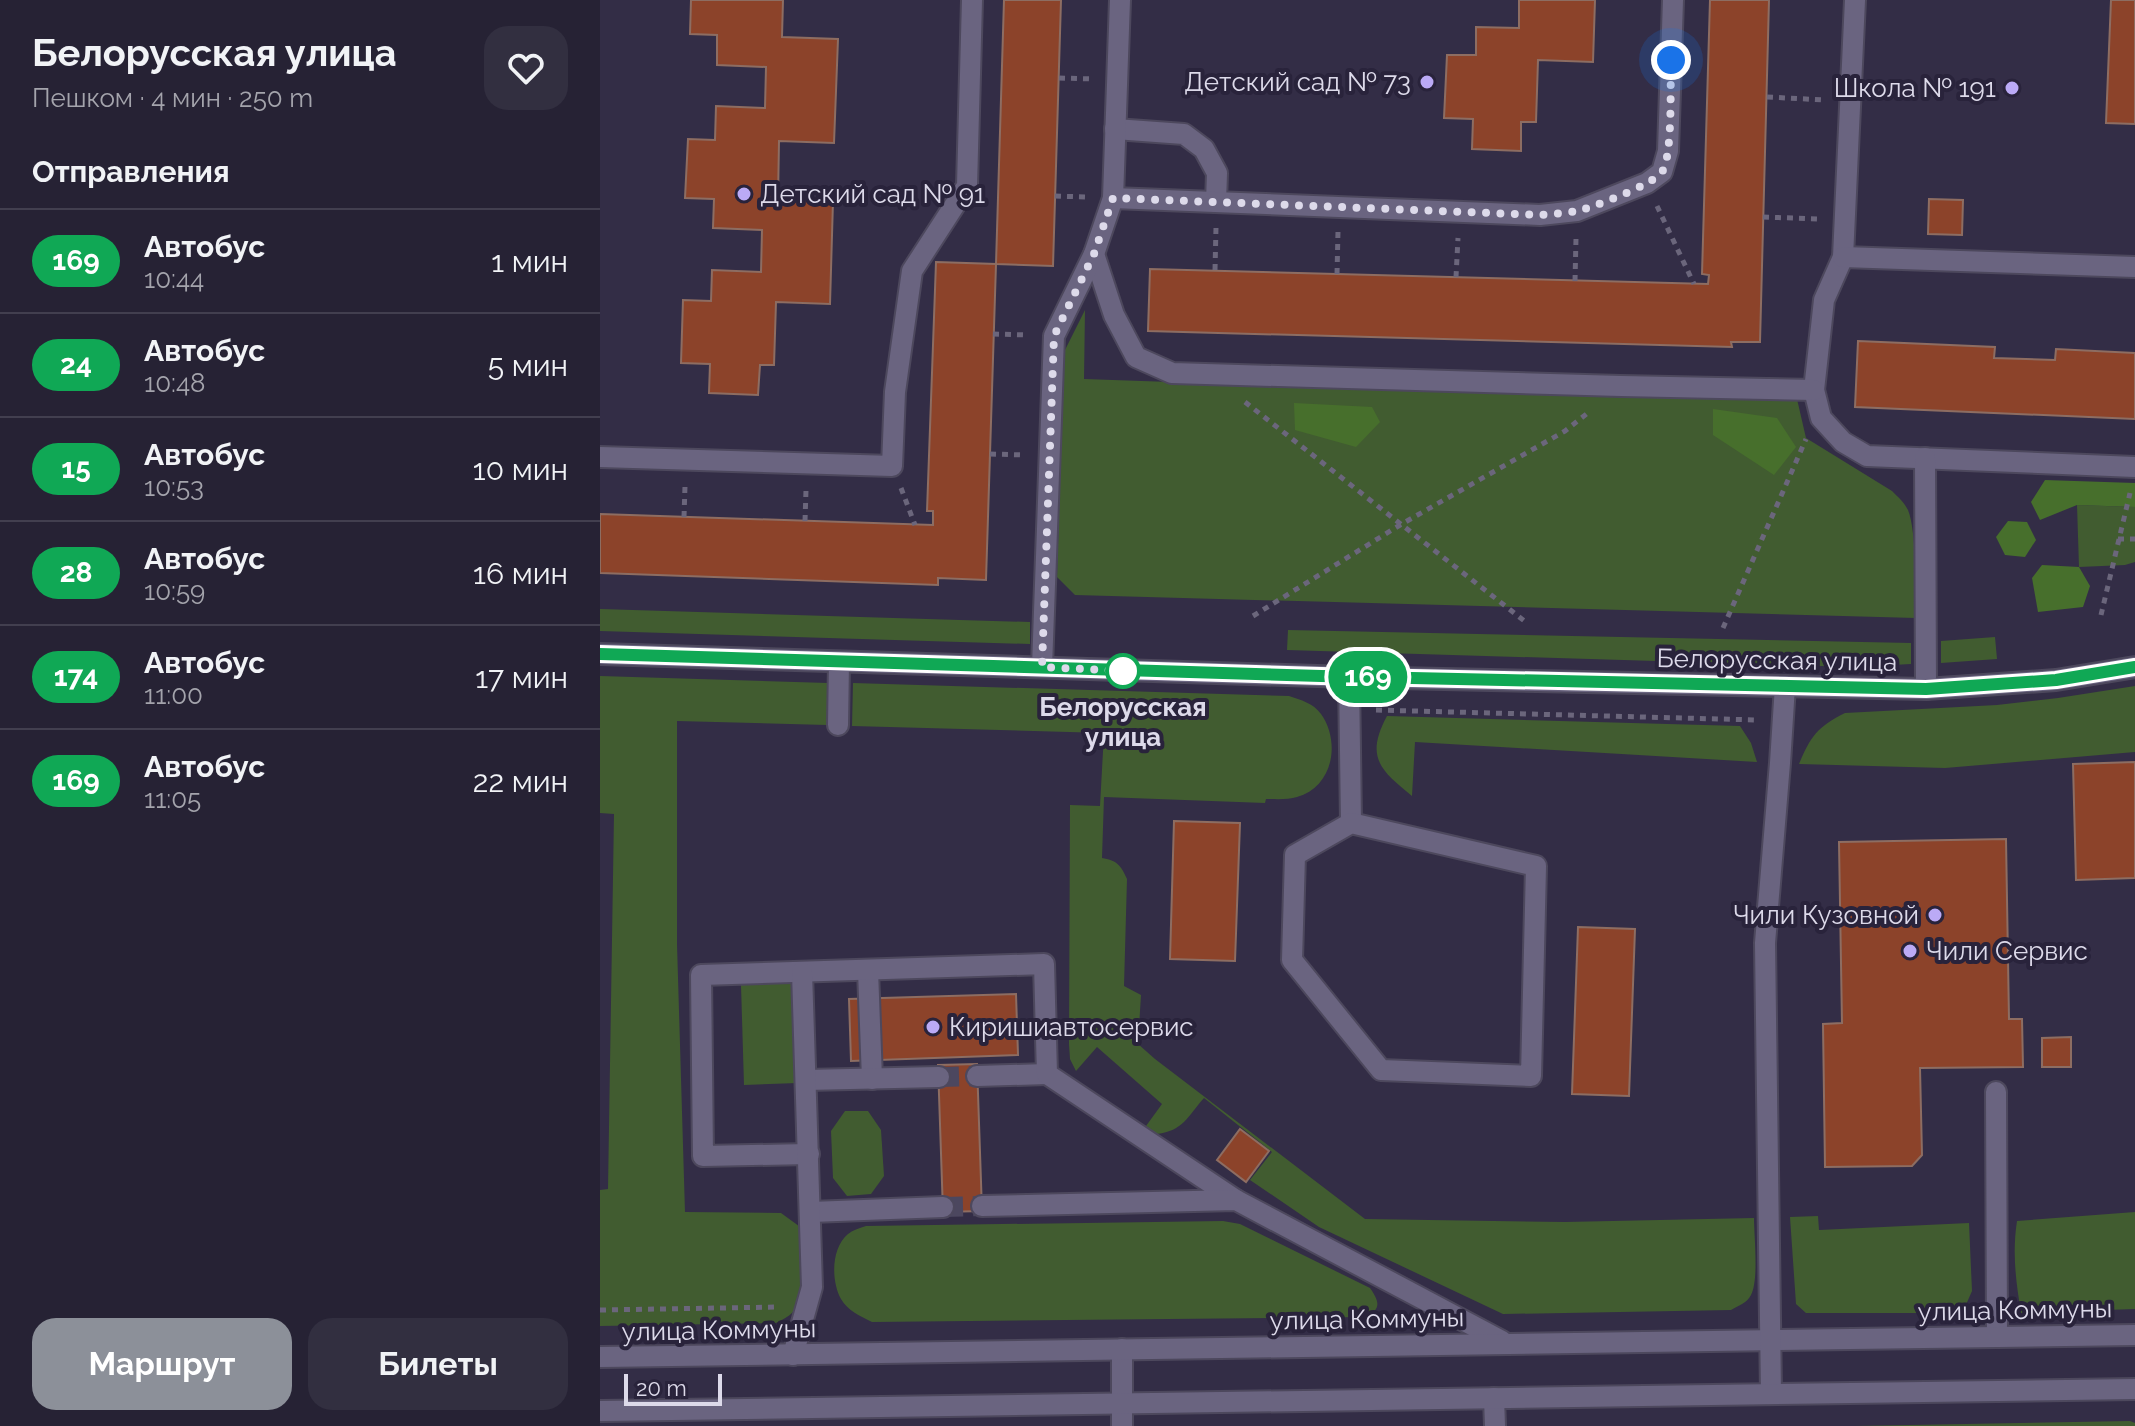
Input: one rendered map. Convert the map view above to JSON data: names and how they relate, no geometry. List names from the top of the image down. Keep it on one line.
{"streets":{"street":["Белорусская улица","улица Коммуны"]},"places":["Детский сад № 73","Школа № 191","Детский сад № 91","Белорусская улица","Чили Кузовной","Чили Сервис","Киришиавтосервис"],"lines":["bus line 169"],"scale_bar":"20 m","page":{"heading":[["Белорусская улица","Пешком · 4 мин · 250 m"],"Отправления"],"on_map":"169","list":[{"mark":"169","name":"Автобус","note":"10:44","value":"1 мин"},{"mark":"24","name":"Автобус","note":"10:48","value":"5 мин"},{"mark":"15","name":"Автобус","note":"10:53","value":"10 мин"},{"mark":"28","name":"Автобус","note":"10:59","value":"16 мин"},{"mark":"174","name":"Автобус","note":"11:00","value":"17 мин"},{"mark":"169","name":"Автобус","note":"11:05","value":"22 мин"}],"buttons":["Маршрут","Билеты"],"scale":"20 m"}}
